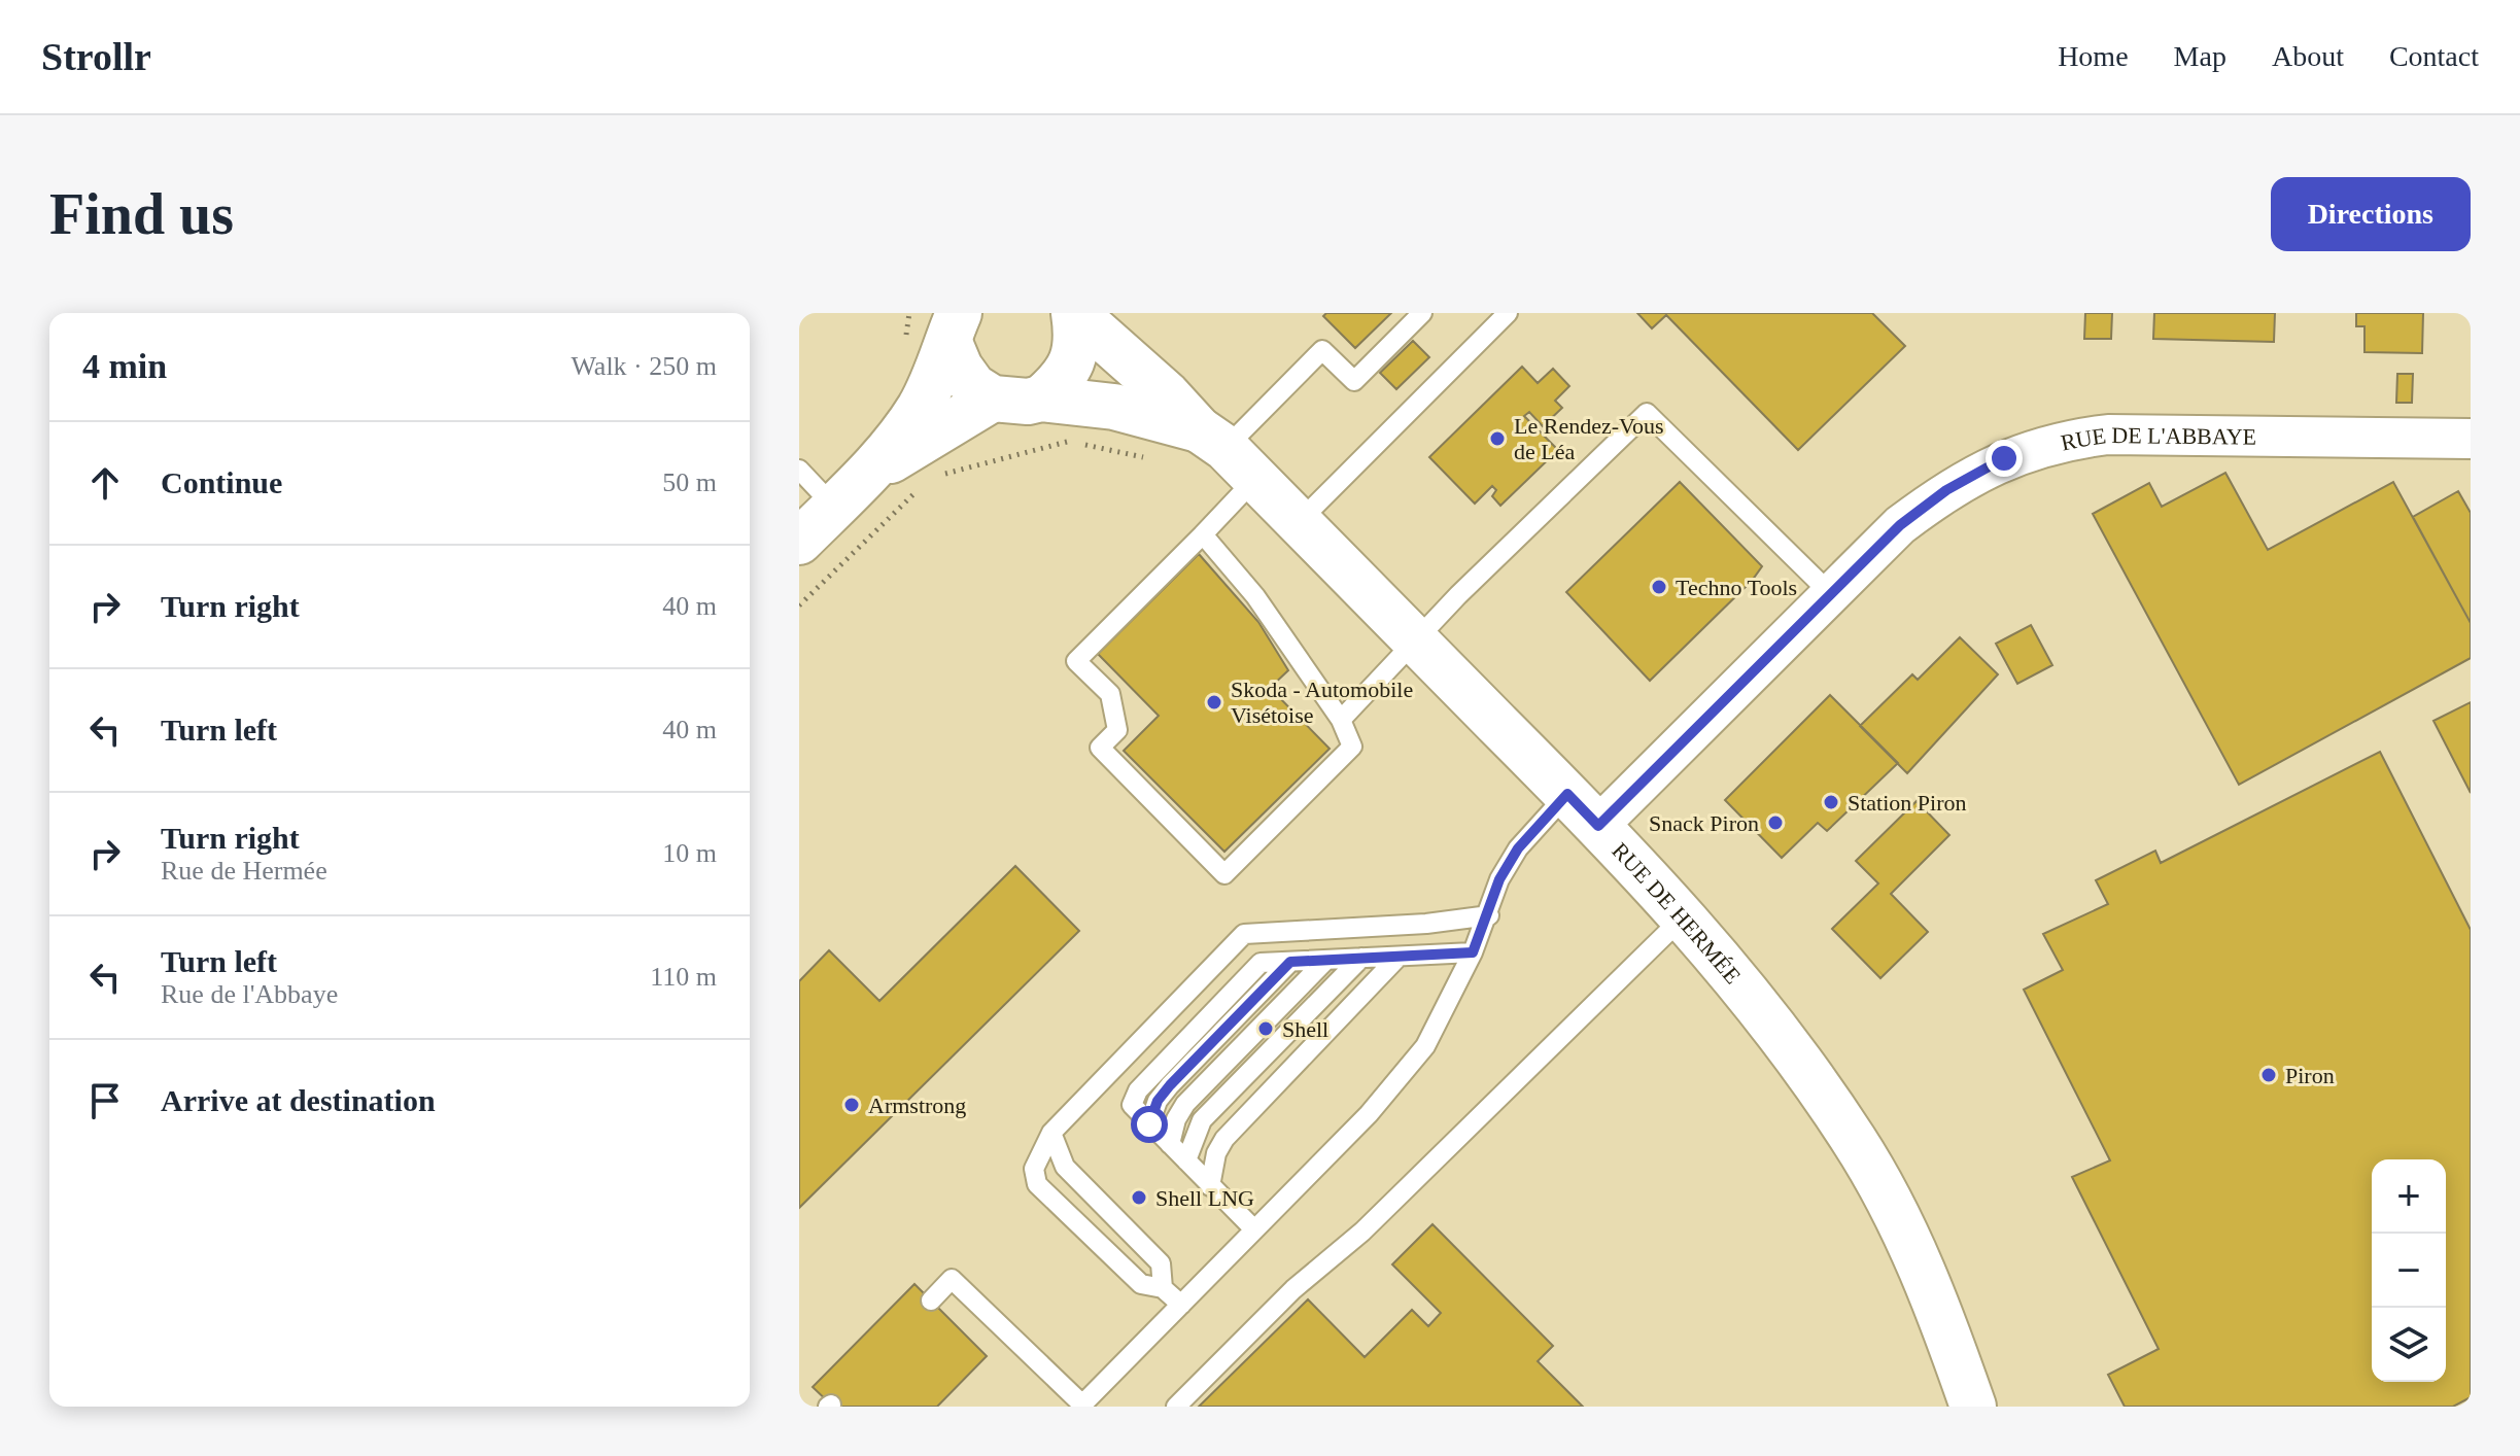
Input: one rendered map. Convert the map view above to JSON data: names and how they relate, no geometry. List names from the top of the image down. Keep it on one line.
{"streets":{"street":["RUE DE L'ABBAYE","RUE DE HERMÉE"]},"crossings":[["RUE DE L'ABBAYE","RUE DE HERMÉE"]],"places":["Le Rendez-Vous de Léa","Techno Tools","Skoda - Automobile Visétoise","Station Piron","Snack Piron","Shell","Piron","Armstrong","Shell LNG"],"page":{"header":"Strollr","nav":["Home","Map","About","Contact"],"buttons":"Directions","title":"Find us","heading":["4 min","Walk · 250 m"],"list":[["Continue","50 m"],["Turn right","40 m"],["Turn left","40 m"],["Turn right","Rue de Hermée","10 m"],["Turn left","Rue de l'Abbaye","110 m"],"Arrive at destination"],"map_buttons":["+","−"]}}
